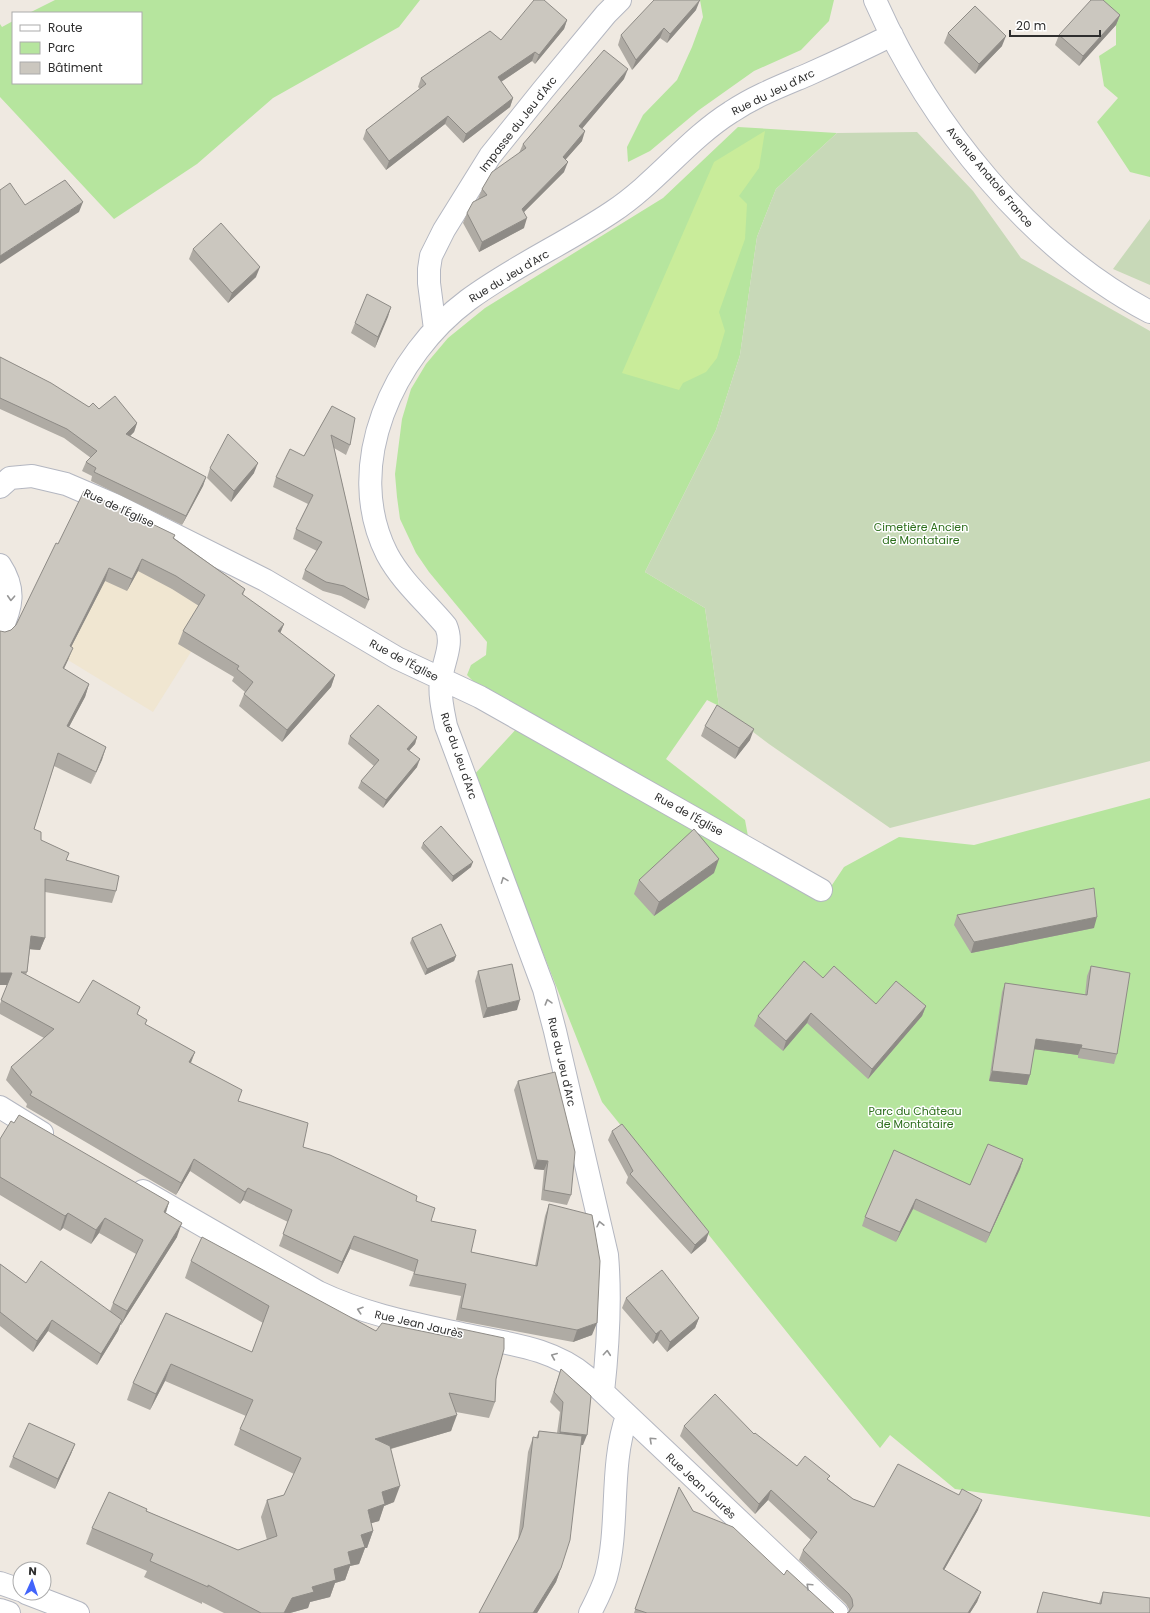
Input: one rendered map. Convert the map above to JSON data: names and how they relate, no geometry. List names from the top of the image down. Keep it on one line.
{"streets":{"street":["Rue du Jeu d'Arc","Impasse du Jeu d'Arc","Avenue Anatole France","Rue de l'Église","Rue Jean Jaurès"]},"crossings":[["Rue du Jeu d'Arc","Impasse du Jeu d'Arc"],["Rue du Jeu d'Arc","Avenue Anatole France"],["Rue du Jeu d'Arc","Rue de l'Église"],["Rue du Jeu d'Arc","Rue Jean Jaurès"]],"one_way":["Rue du Jeu d'Arc","Rue Jean Jaurès"],"parks":["Cimetière Ancien de Montataire","Parc du Château de Montataire"],"legend":["Route","Parc","Bâtiment"],"scale_bar":"20 m","north":"top"}
